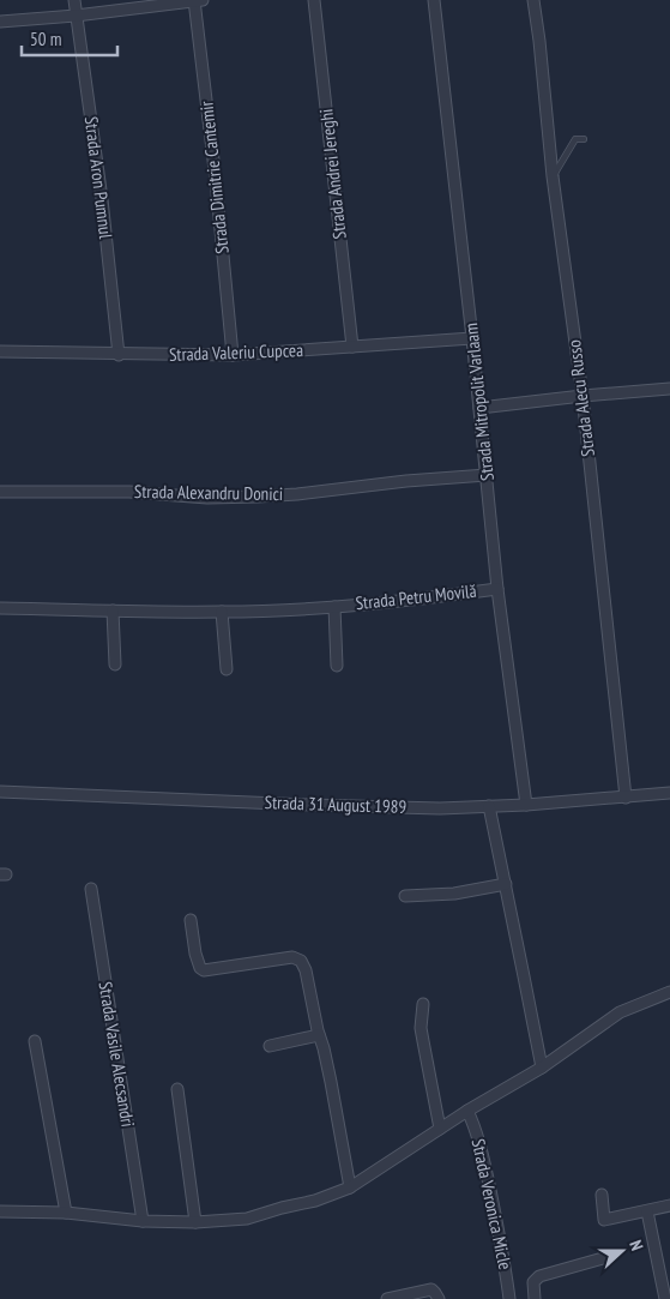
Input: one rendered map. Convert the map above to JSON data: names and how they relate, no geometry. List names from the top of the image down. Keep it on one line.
{"streets":{"street":["Strada Andrei Jereghi","Strada Aron Pumnul","Strada Dimitrie Cantemir","Strada Valeriu Cupcea","Strada Alecu Russo","Strada Mitropolit Varlaam","Strada Alexandru Donici","Strada Petru Movilă","Strada 31 August 1989","Strada Vasile Alecsandri","Strada Veronica Micle"]},"crossings":[["Strada Andrei Jereghi","Strada Valeriu Cupcea"],["Strada Aron Pumnul","Strada Valeriu Cupcea"],["Strada Dimitrie Cantemir","Strada Valeriu Cupcea"],["Strada Valeriu Cupcea","Strada Mitropolit Varlaam"],["Strada Alecu Russo","Strada 31 August 1989"],["Strada Mitropolit Varlaam","Strada Alexandru Donici"],["Strada Mitropolit Varlaam","Strada Petru Movilă"],["Strada Mitropolit Varlaam","Strada 31 August 1989"]],"scale_bar":"50 m","north":"right"}
